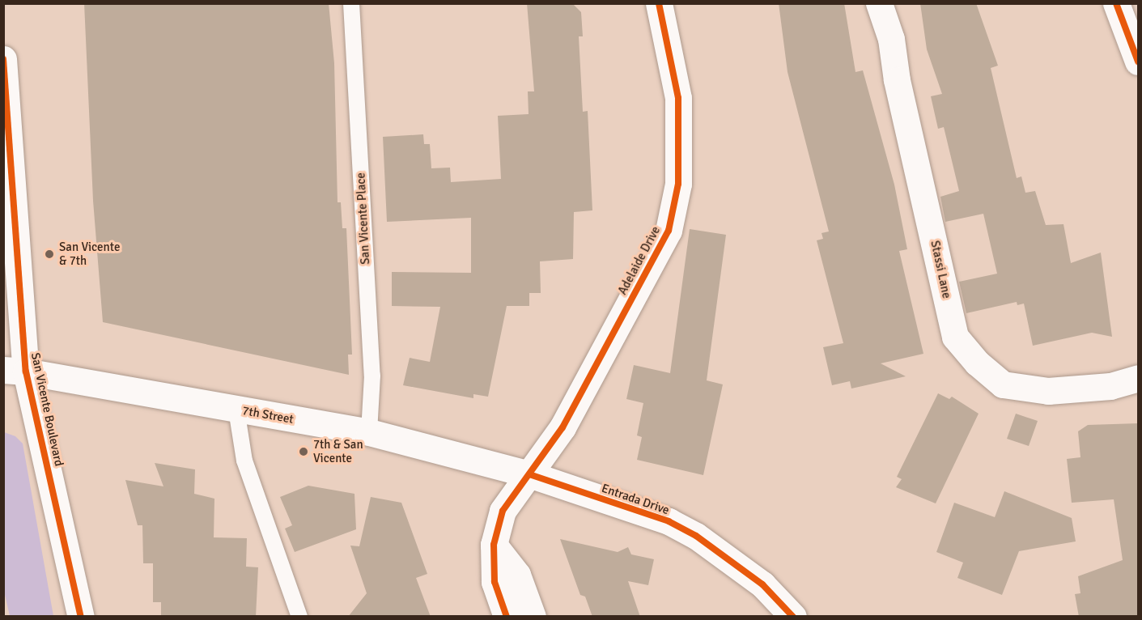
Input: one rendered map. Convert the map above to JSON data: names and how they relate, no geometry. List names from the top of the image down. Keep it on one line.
{"streets":{"street":["Adelaide Drive","Stassi Lane","San Vicente Boulevard","7th Street","Entrada Drive"],"lane":["San Vicente Place"]},"crossings":[["San Vicente Place","7th Street"],["Adelaide Drive","7th Street"],["Adelaide Drive","Entrada Drive"],["San Vicente Boulevard","7th Street"],["7th Street","Entrada Drive"]],"places":["San Vicente & 7th","7th & San Vicente"]}
